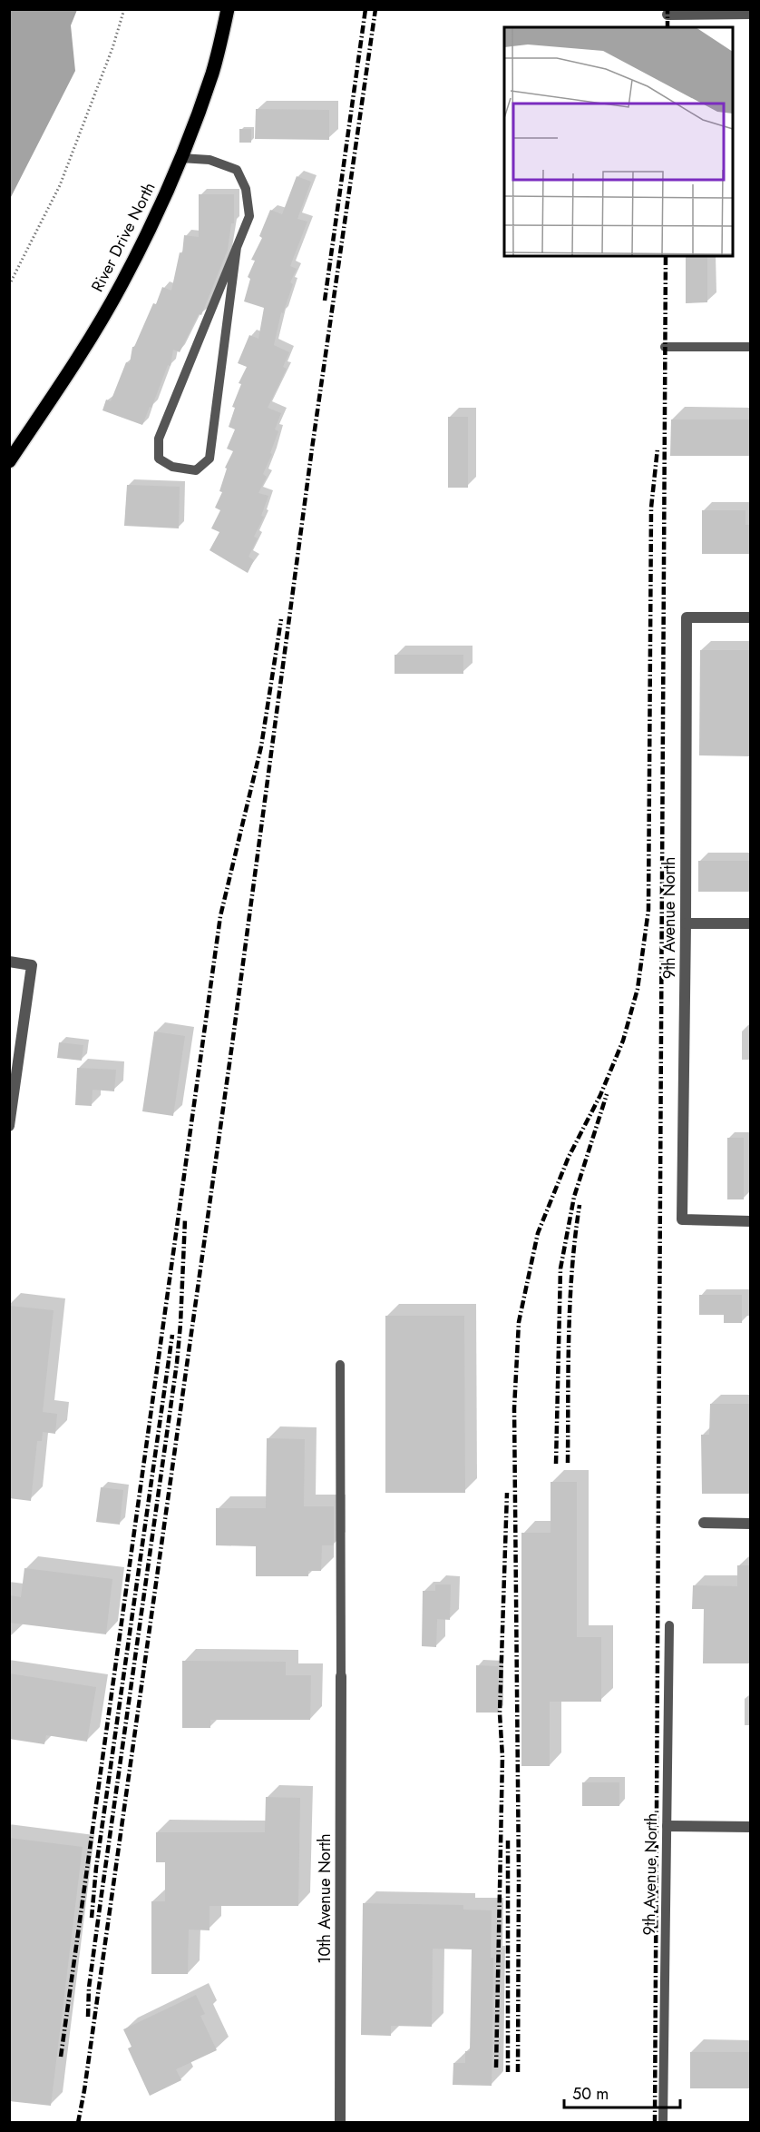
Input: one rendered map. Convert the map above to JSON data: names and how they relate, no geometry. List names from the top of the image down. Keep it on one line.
{"streets":{"main road":["River Drive North"],"street":["9th Avenue North","10th Avenue North"]},"scale_bar":"50 m"}
